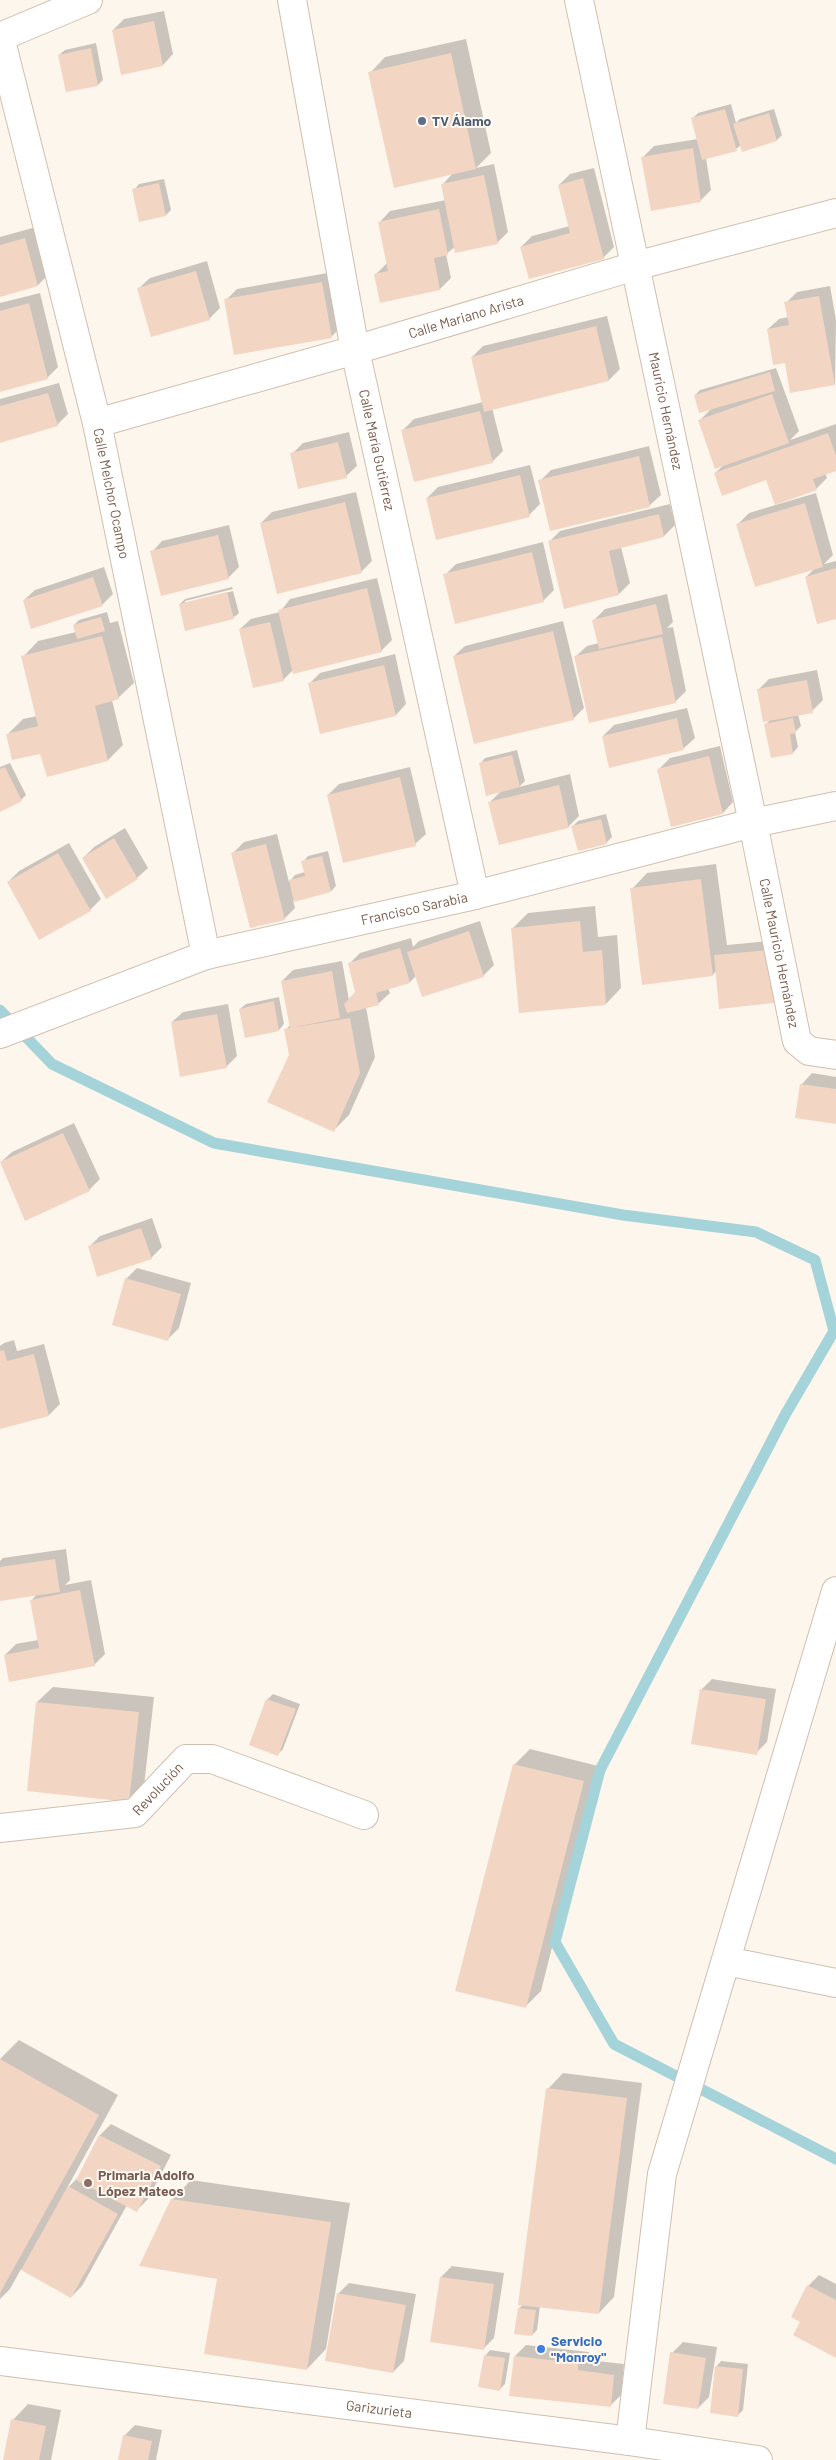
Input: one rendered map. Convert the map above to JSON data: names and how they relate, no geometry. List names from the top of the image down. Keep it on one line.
{"streets":{"street":["Calle Mariano Arista","Mauricio Hernández","Calle María Gutiérrez","Calle Melchor Ocampo","Francisco Sarabia","Calle Mauricio Hernández","Revolución","Garizurieta"]},"crossings":[["Calle Mariano Arista","Mauricio Hernández"],["Calle Mariano Arista","Calle María Gutiérrez"],["Calle Mariano Arista","Calle Melchor Ocampo"],["Mauricio Hernández","Francisco Sarabia"],["Mauricio Hernández","Calle Mauricio Hernández"],["Calle María Gutiérrez","Francisco Sarabia"],["Calle Melchor Ocampo","Francisco Sarabia"],["Francisco Sarabia","Calle Mauricio Hernández"]],"places":["TV Álamo","Primaria Adolfo López Mateos","Servicio \"Monroy\""]}
